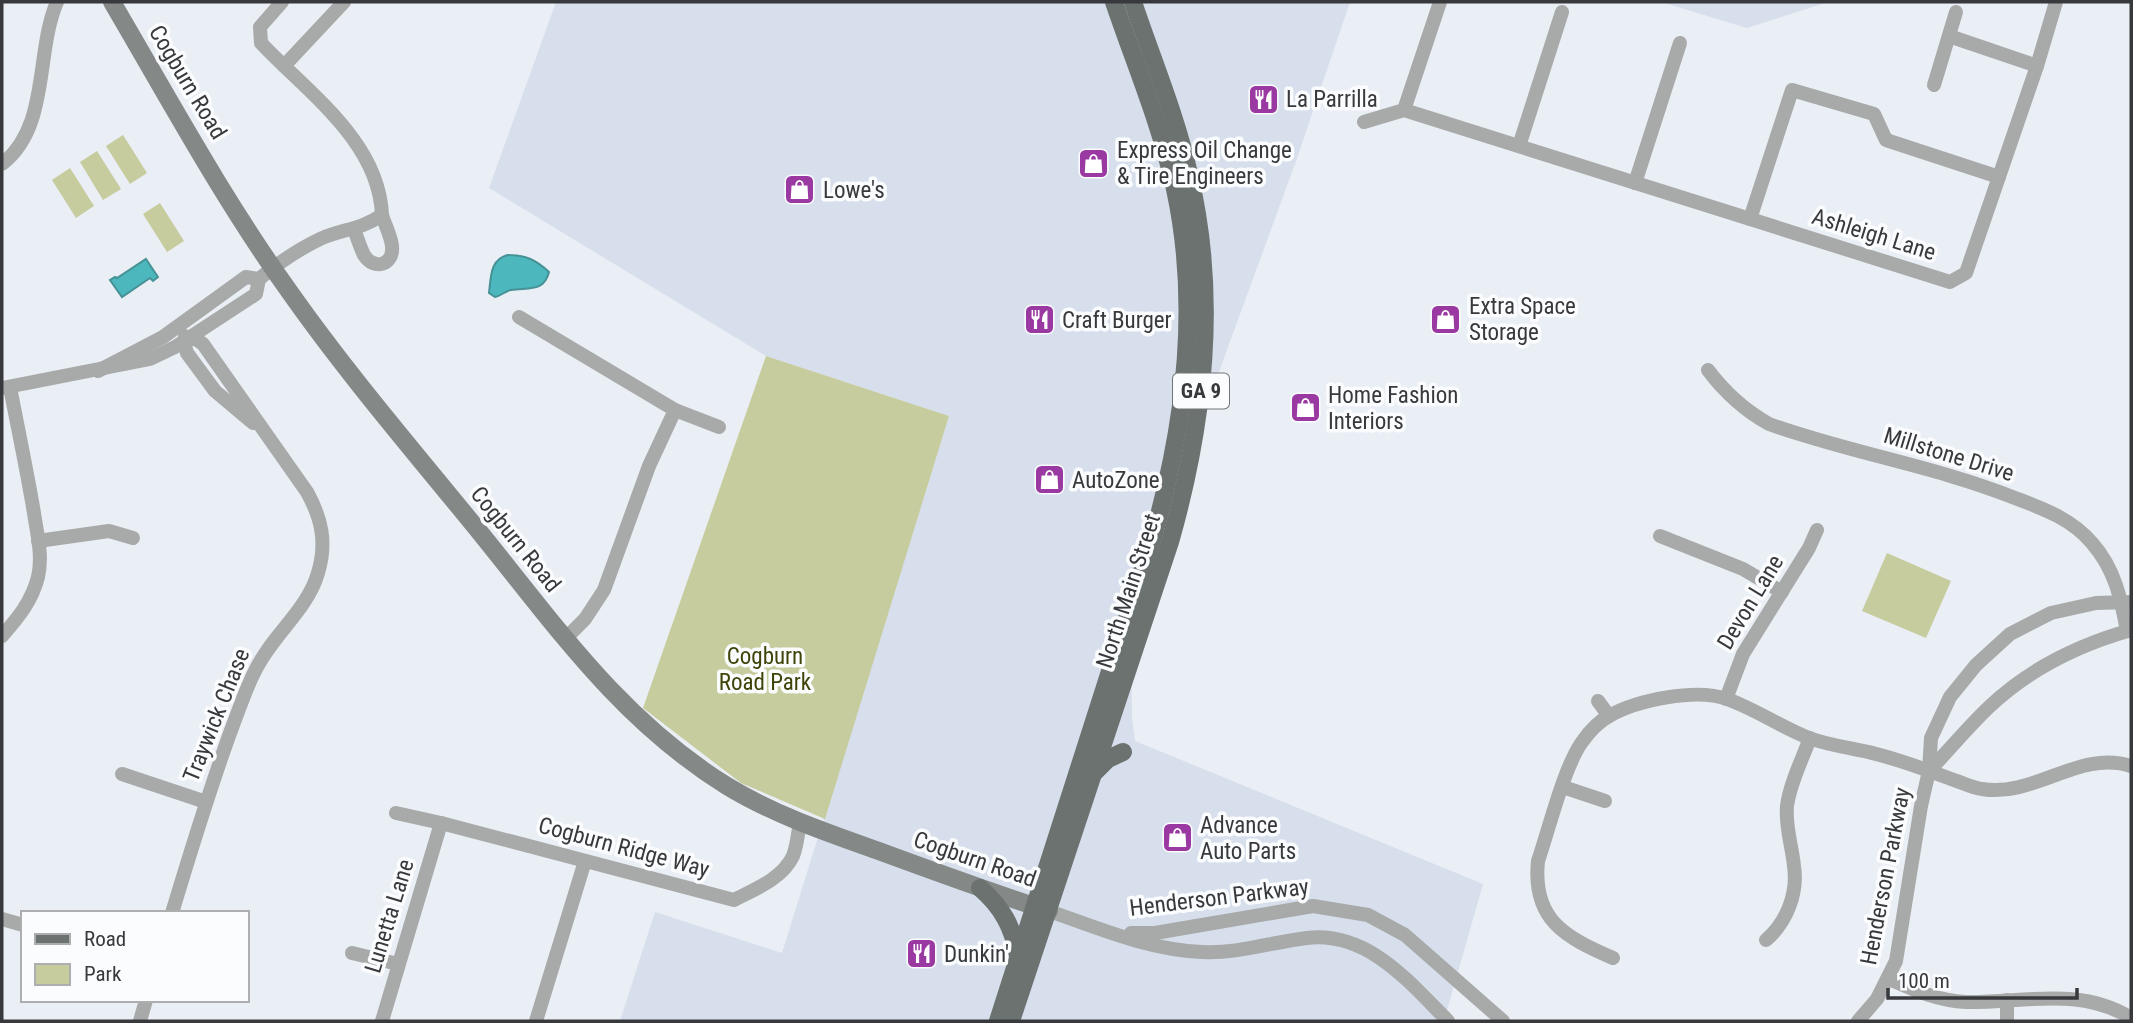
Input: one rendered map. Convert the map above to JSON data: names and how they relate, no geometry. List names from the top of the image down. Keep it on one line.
{"streets":{"main road":["GA 9","North Main Street"],"street":["Cogburn Road","Ashleigh Lane","Millstone Drive","Devon Lane","Traywick Chase","Cogburn Ridge Way","Henderson Parkway","Lunetta Lane"]},"crossings":[["Cogburn Road","North Main Street"],["Cogburn Road","Cogburn Ridge Way"],["Cogburn Road","Henderson Parkway"],["Millstone Drive","Henderson Parkway"],["North Main Street","Henderson Parkway"],["Cogburn Ridge Way","Lunetta Lane"]],"parks":["Cogburn Road Park"],"places":{"restaurant":["La Parrilla","Craft Burger","Dunkin'"],"shop":["Express Oil Change & Tire Engineers","Lowe's","Extra Space Storage","Home Fashion Interiors","AutoZone","Advance Auto Parts"]},"legend":["Road","Park"],"scale_bar":"100 m"}
